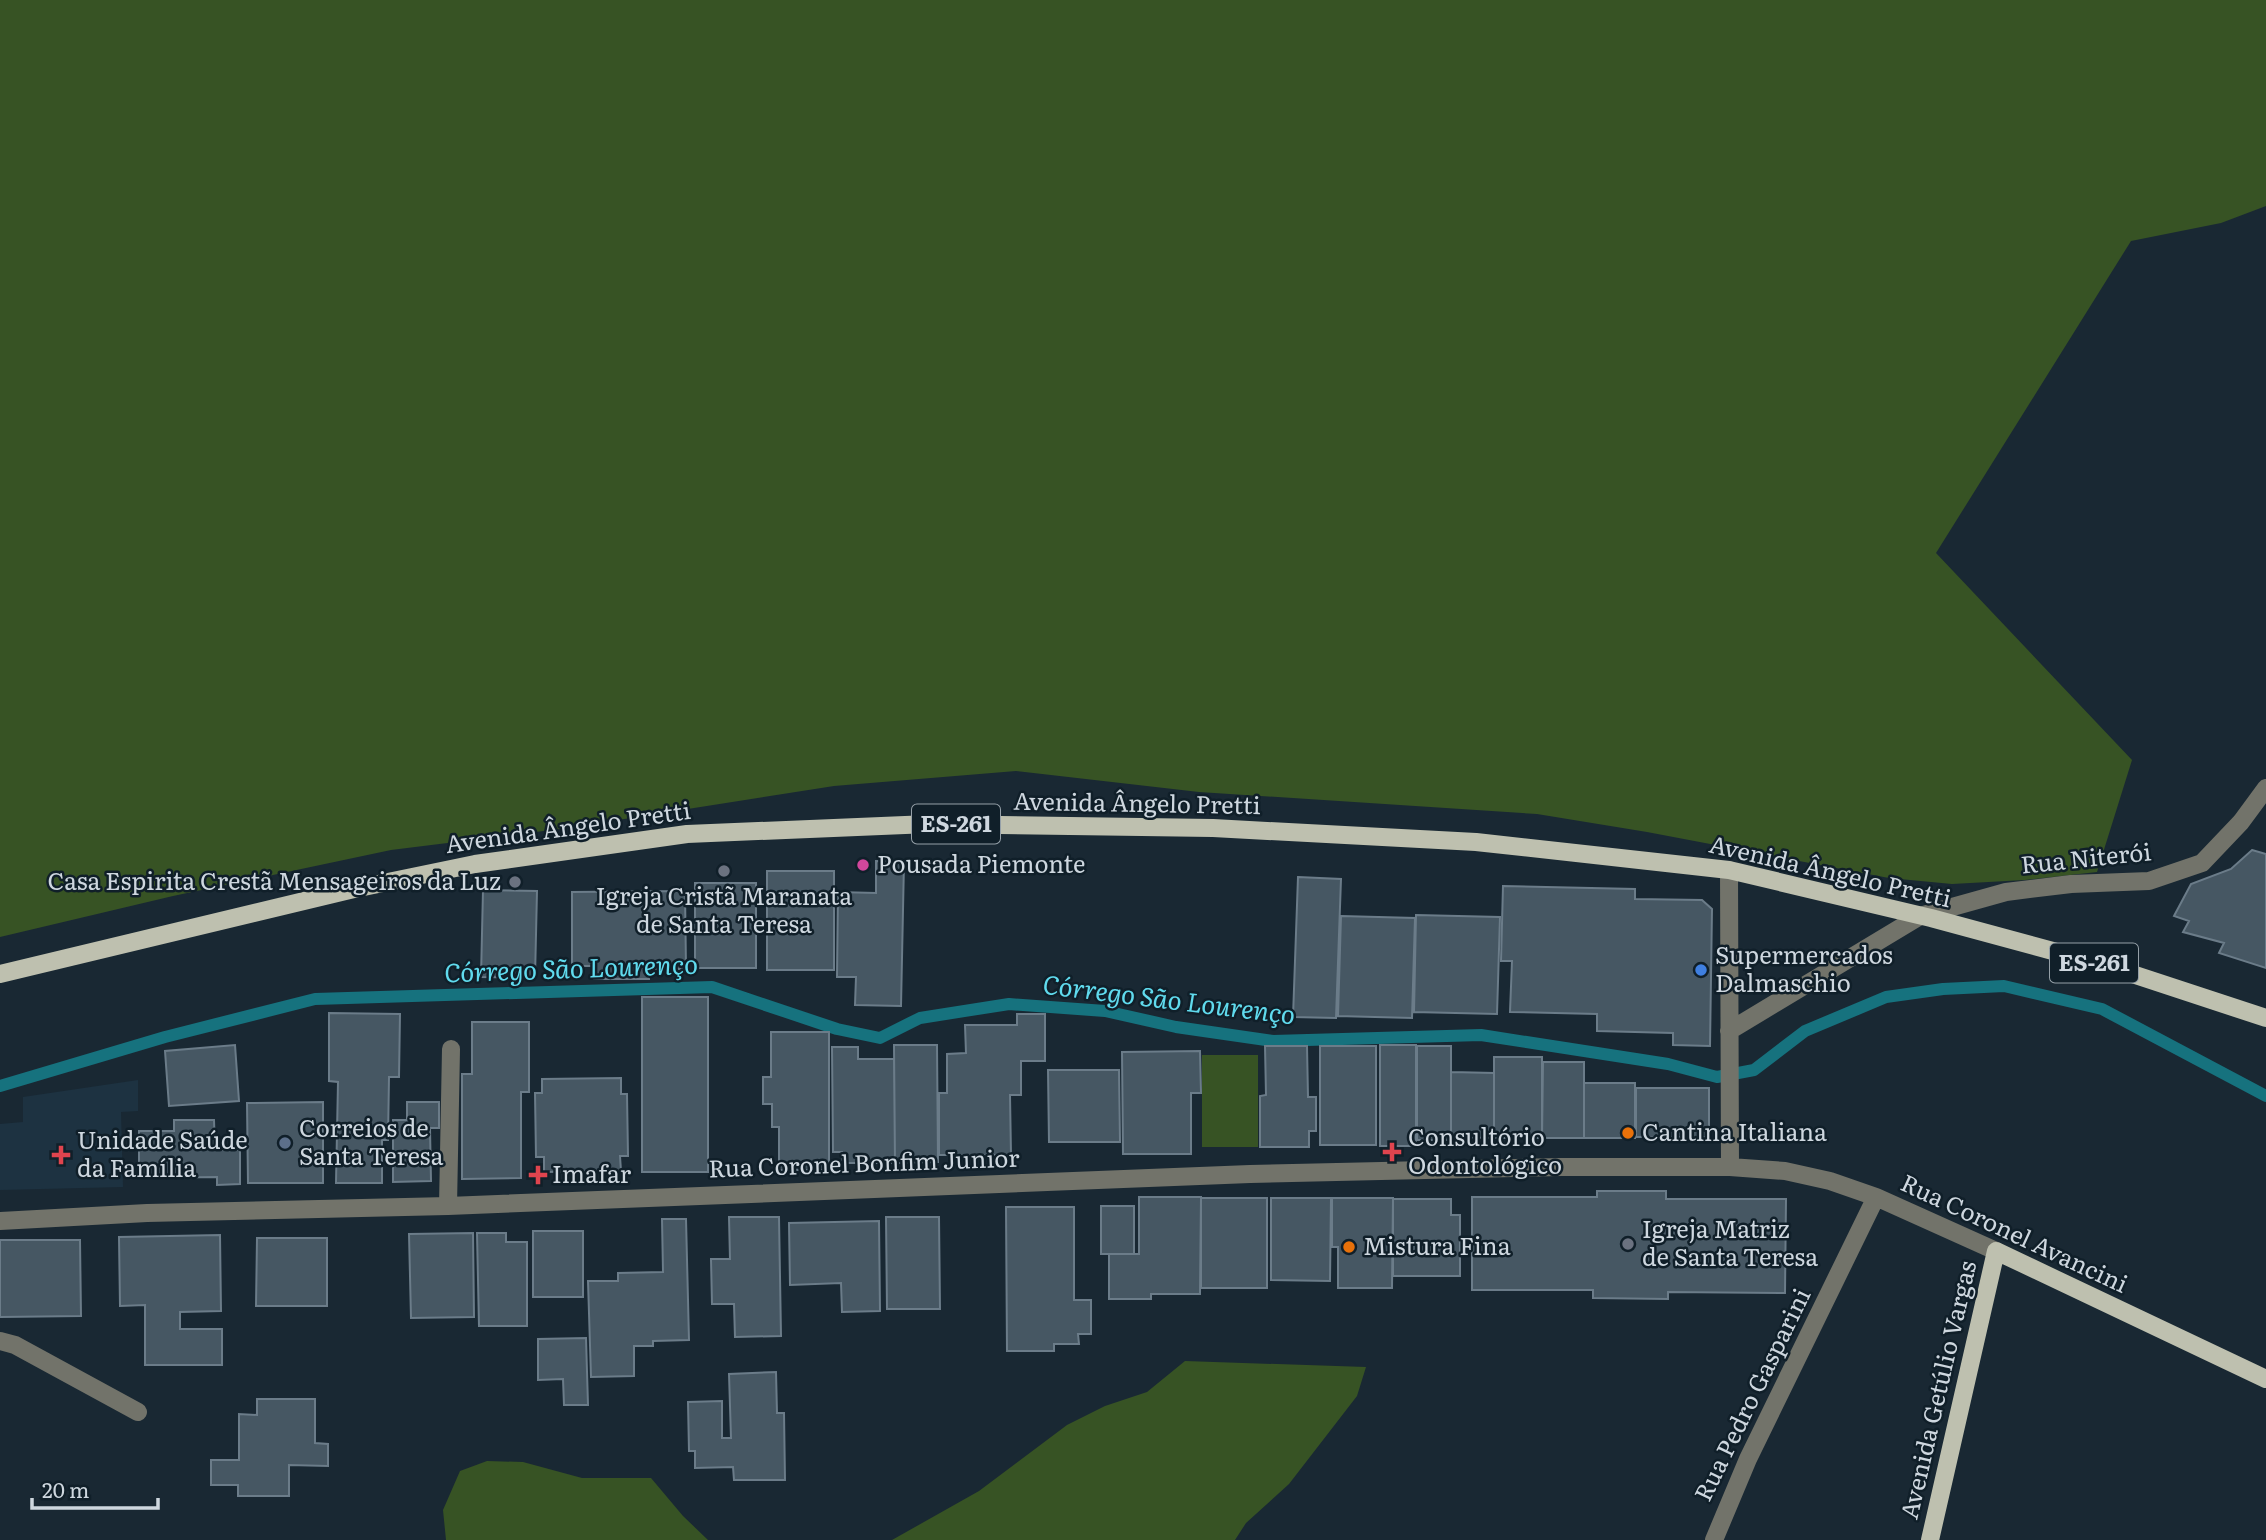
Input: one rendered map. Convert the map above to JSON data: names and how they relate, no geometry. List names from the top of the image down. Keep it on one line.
{"streets":{"main road":["Avenida Ângelo Pretti","ES-261","Rua Coronel Avancini","Avenida Getúlio Vargas"],"street":["Rua Niterói","Rua Coronel Bonfim Junior","Rua Pedro Gasparini"]},"crossings":[["Avenida Ângelo Pretti","Rua Niterói"],["Rua Coronel Bonfim Junior","Rua Coronel Avancini"],["Rua Coronel Avancini","Avenida Getúlio Vargas"],["Rua Coronel Avancini","Rua Pedro Gasparini"]],"water":["Córrego São Lourenço"],"places":{"other":["Pousada Piemonte","Igreja Cristã Maranata de Santa Teresa","Casa Espirita Crestã Mensageiros da Luz","Supermercados Dalmaschio","Cantina Italiana","Correios de Santa Teresa","Igreja Matriz de Santa Teresa","Mistura Fina"],"health":["Consultório Odontológico","Unidade Saúde da Família","Imafar"]},"scale_bar":"20 m"}
